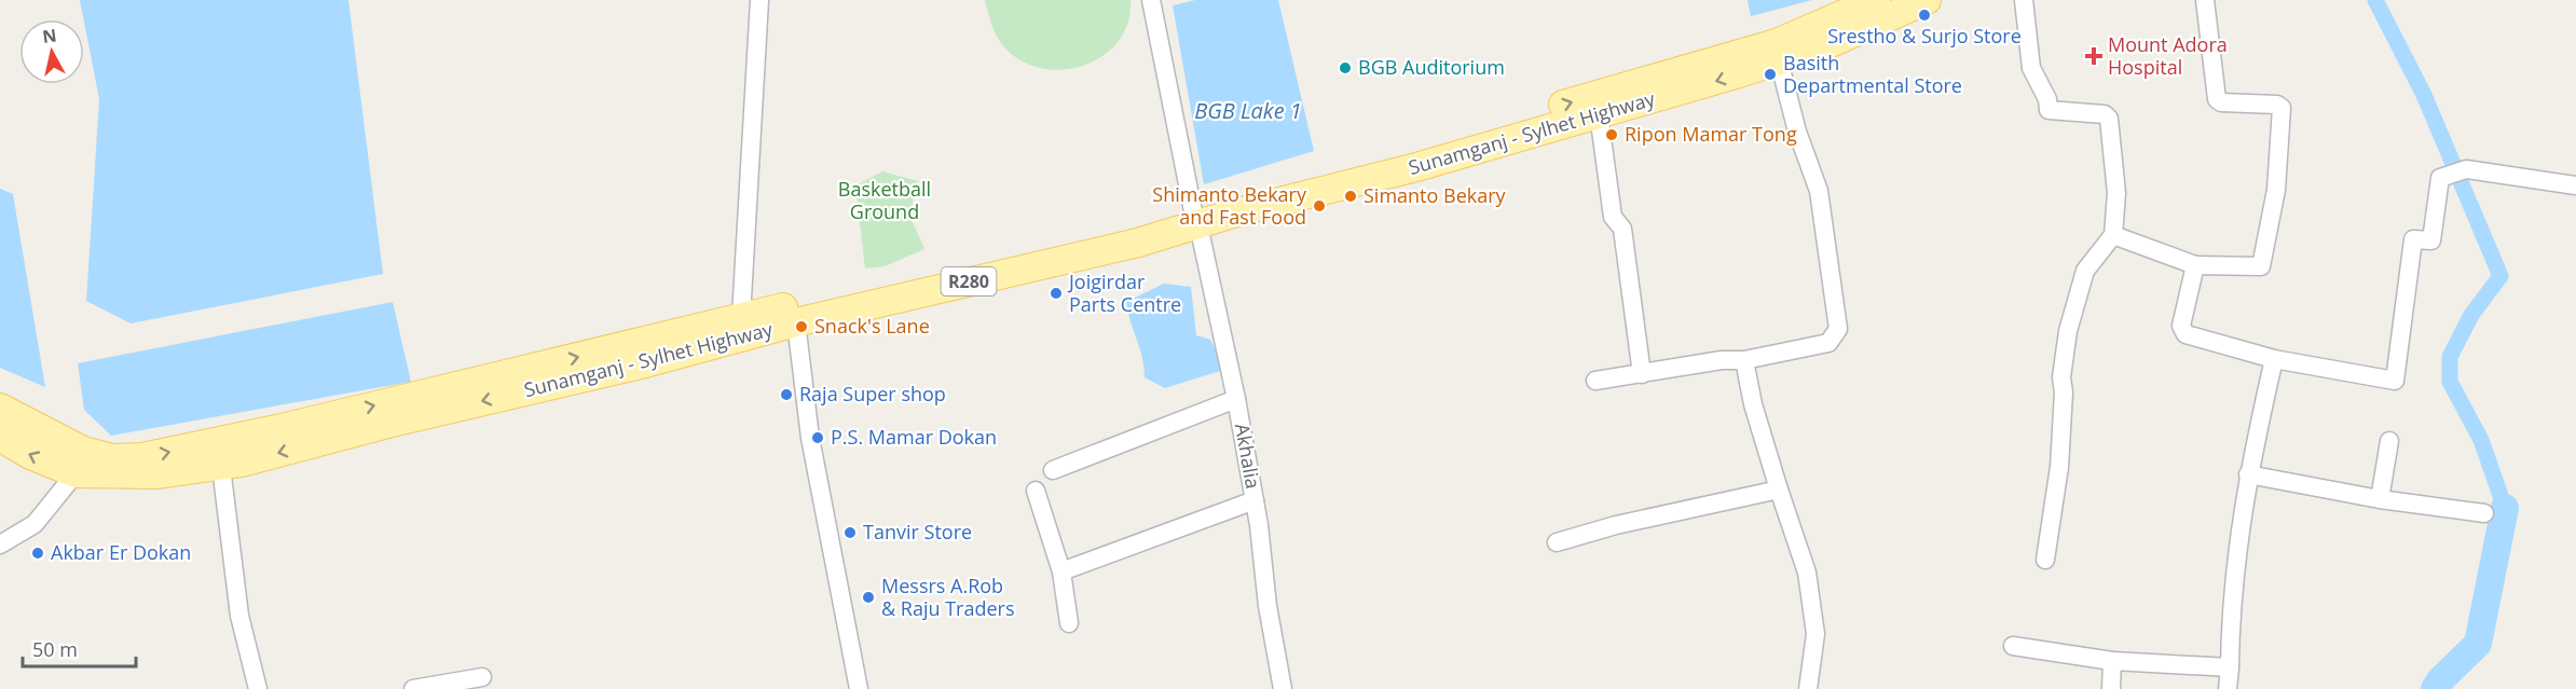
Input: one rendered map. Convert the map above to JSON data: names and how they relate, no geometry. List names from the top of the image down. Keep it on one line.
{"streets":{"main road":["Sunamganj - Sylhet Highway","R280"],"street":["Akhalia"]},"crossings":[["Sunamganj - Sylhet Highway","Akhalia"]],"water":["BGB Lake 1"],"parks":["Basketball Ground"],"places":{"other":["Srestho & Surjo Store","BGB Auditorium","Basith Departmental Store","Ripon Mamar Tong","Simanto Bekary","Shimanto Bekary and Fast Food","Joigirdar Parts Centre","Snack's Lane","Raja Super shop","P.S. Mamar Dokan","Tanvir Store","Akbar Er Dokan","Messrs A.Rob & Raju Traders"],"health":["Mount Adora Hospital"]},"scale_bar":"50 m","north":"top"}
